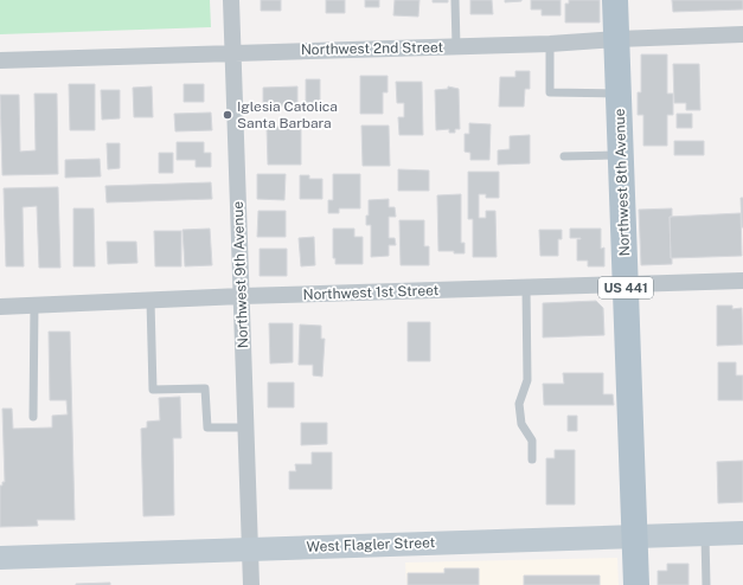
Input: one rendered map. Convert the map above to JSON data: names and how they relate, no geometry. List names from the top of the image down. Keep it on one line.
{"streets":{"main road":["Northwest 8th Avenue","US 441","West Flagler Street"],"street":["Northwest 2nd Street","Northwest 9th Avenue","Northwest 1st Street"]},"crossings":[["Northwest 2nd Street","Northwest 8th Avenue"],["Northwest 2nd Street","Northwest 9th Avenue"],["Northwest 8th Avenue","US 441"],["Northwest 8th Avenue","Northwest 1st Street"],["Northwest 8th Avenue","West Flagler Street"],["Northwest 9th Avenue","Northwest 1st Street"],["Northwest 9th Avenue","West Flagler Street"],["US 441","West Flagler Street"]],"places":["Iglesia Catolica Santa Barbara"]}
